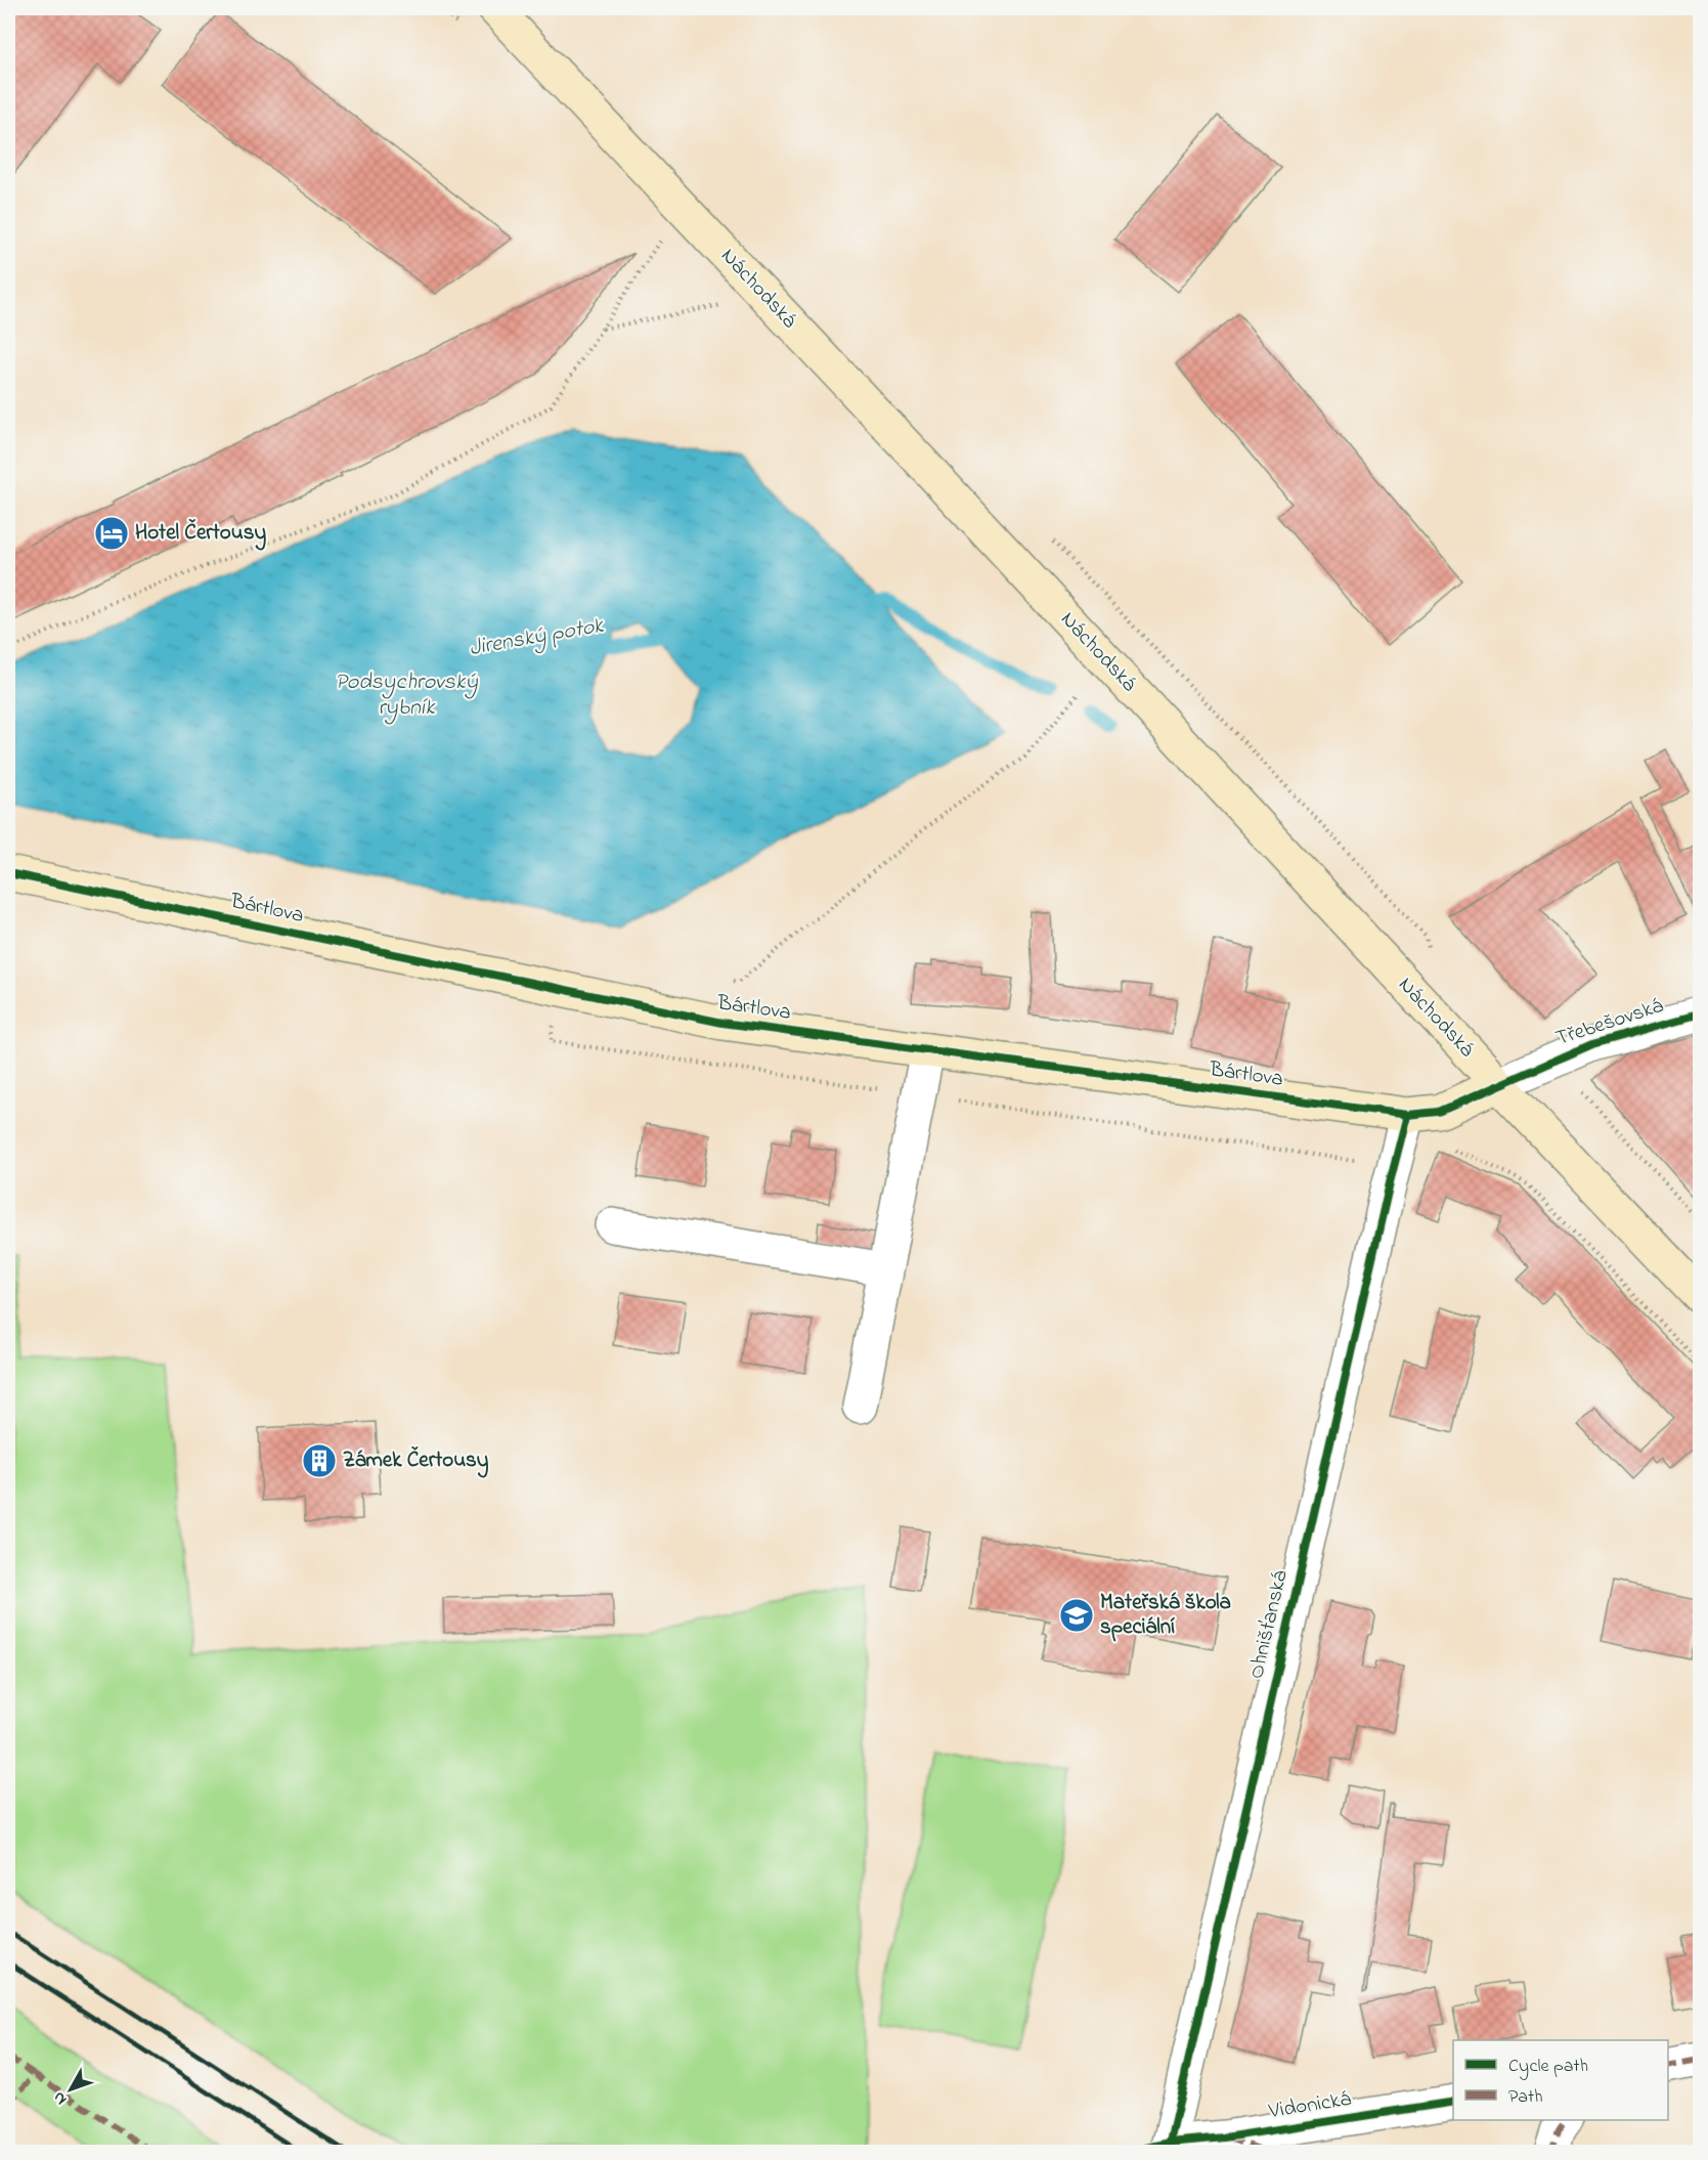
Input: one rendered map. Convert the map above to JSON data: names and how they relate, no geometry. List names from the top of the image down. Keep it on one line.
{"streets":{"main road":["Náchodská","Bártlova"],"street":["Třebešovská","Ohnišťanská","Vidonická"]},"crossings":[["Náchodská","Třebešovská"],["Bártlova","Ohnišťanská"],["Ohnišťanská","Vidonická"]],"water":["Jirenský potok","Podsychrovský rybník"],"places":{"hotel":["Hotel Čertousy"],"building":["Zámek Čertousy"],"school or university":["Mateřská škola speciální"]},"legend":["Cycle path","Path"],"north":"bottom left"}
